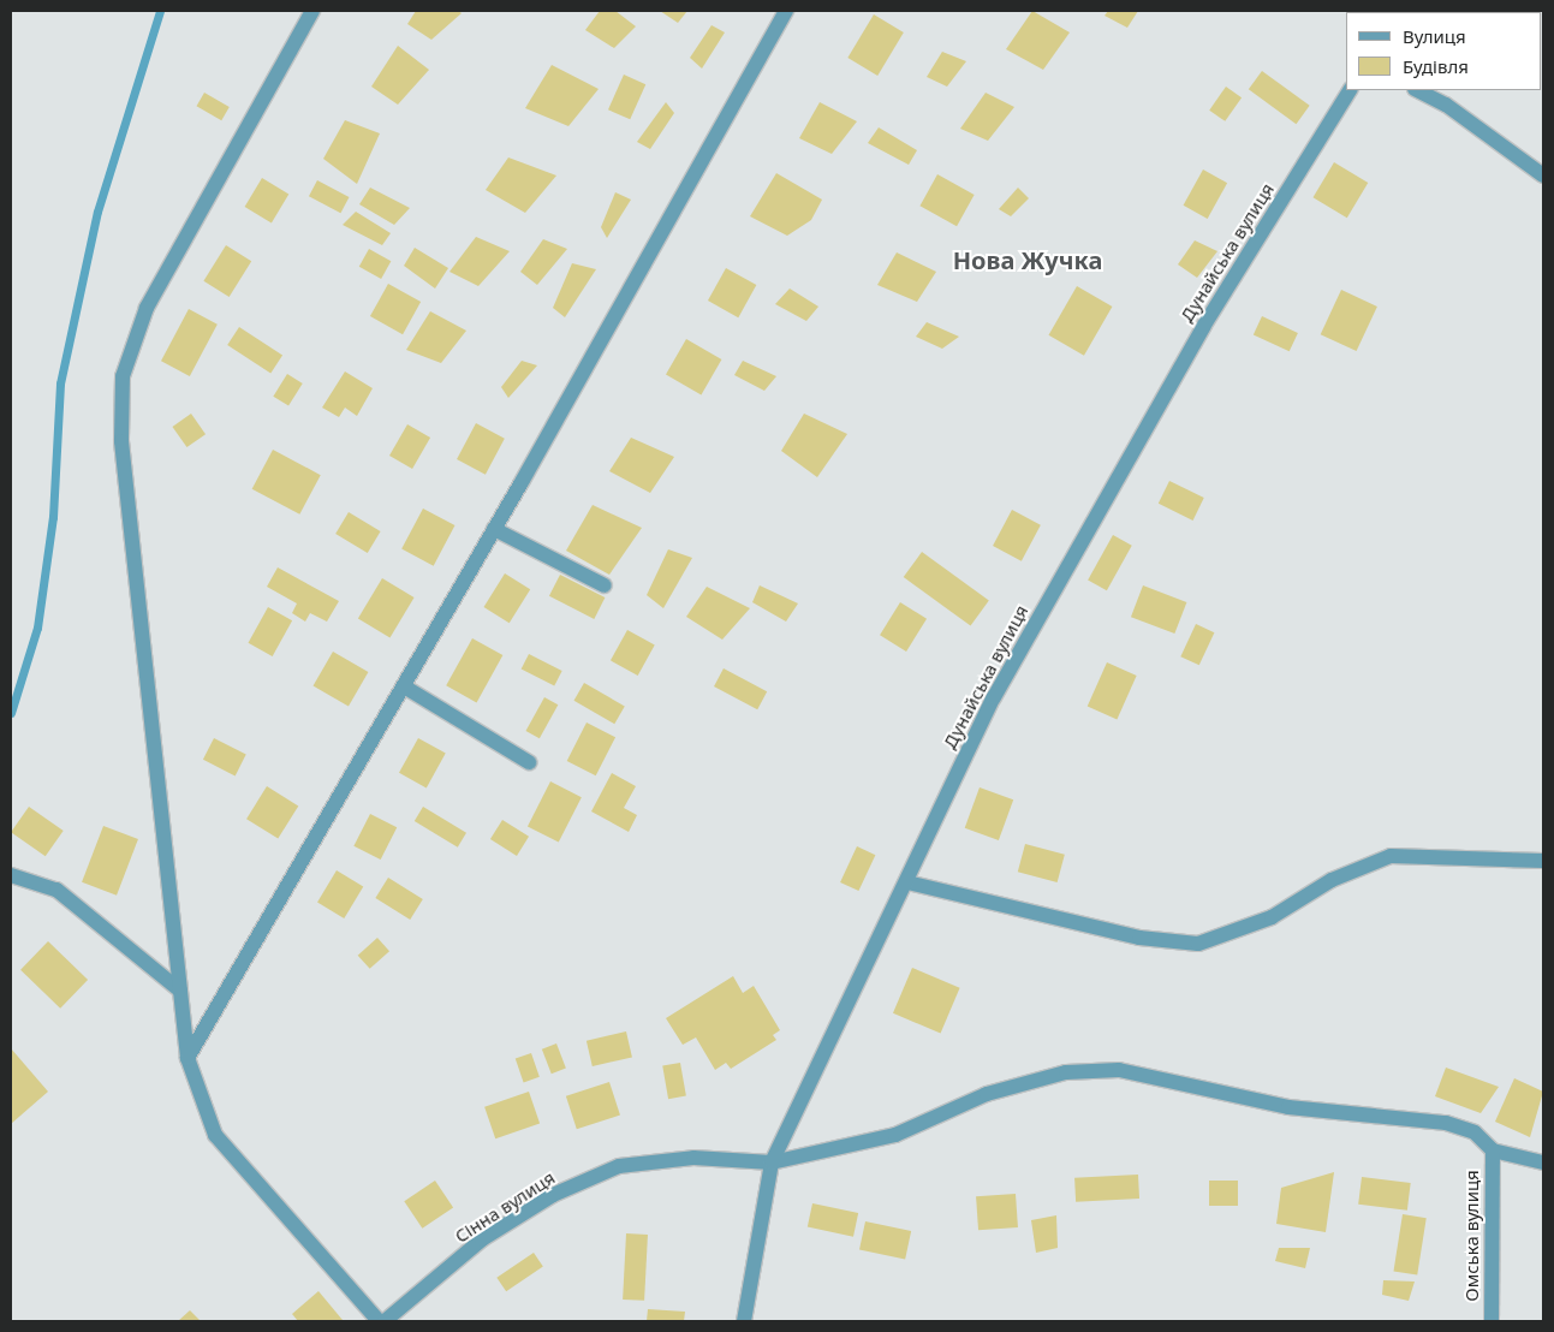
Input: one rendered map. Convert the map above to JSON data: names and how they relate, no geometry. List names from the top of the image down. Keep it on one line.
{"streets":{"street":["Дунайська вулиця","Сінна вулиця","Омська вулиця"]},"crossings":[["Дунайська вулиця","Сінна вулиця"],["Сінна вулиця","Омська вулиця"]],"districts":["Нова Жучка"],"legend":["Вулиця","Будівля"]}
